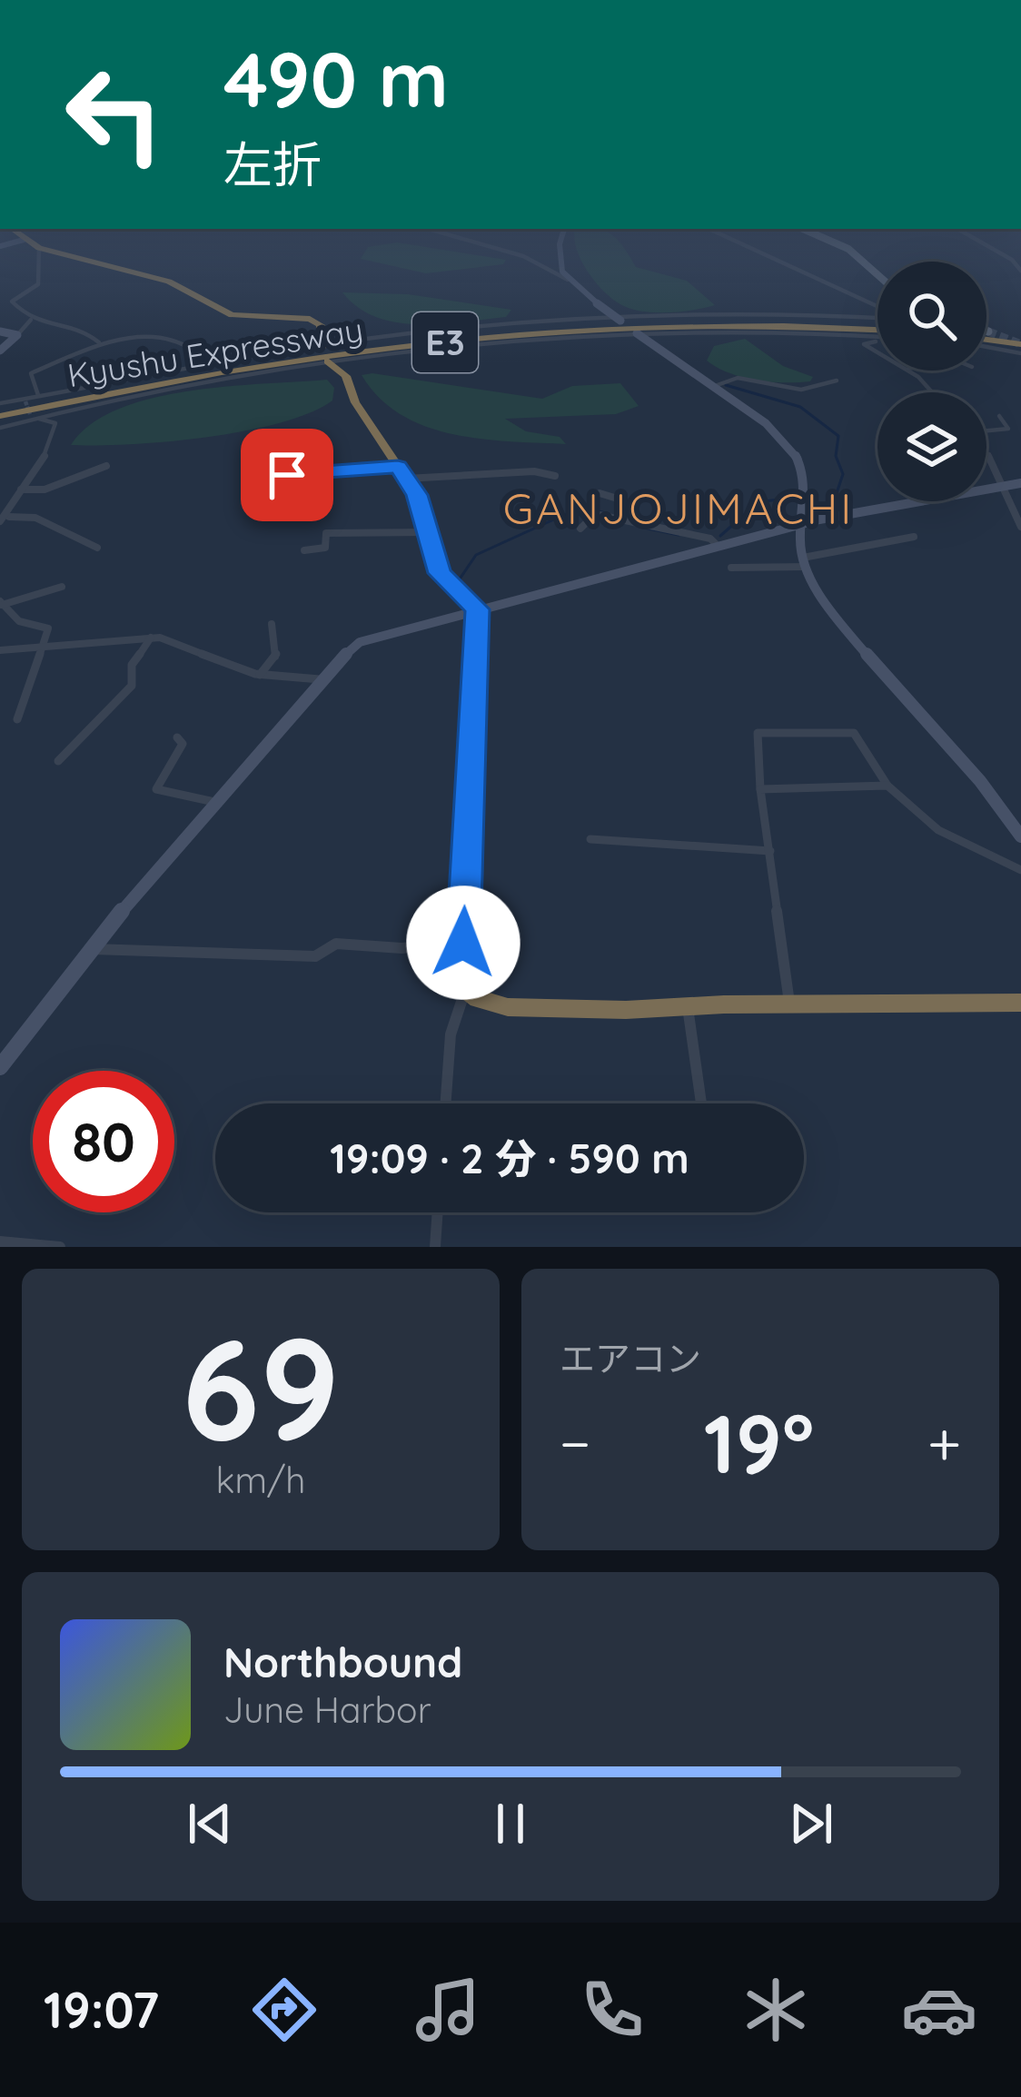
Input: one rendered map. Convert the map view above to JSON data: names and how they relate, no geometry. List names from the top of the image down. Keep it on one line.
{"streets":{"highway":["E3","Kyushu Expressway"]},"districts":["GANJOJIMACHI"],"page":{"turn":["490 m","左折"],"limit":"80","trip":"19:09 · 2 分 · 590 m","tile":[["69","km/h"],"エアコン"],"heat":["−","19°","+"],"song":["Northbound","June Harbor"],"tabs":"19:07"}}
